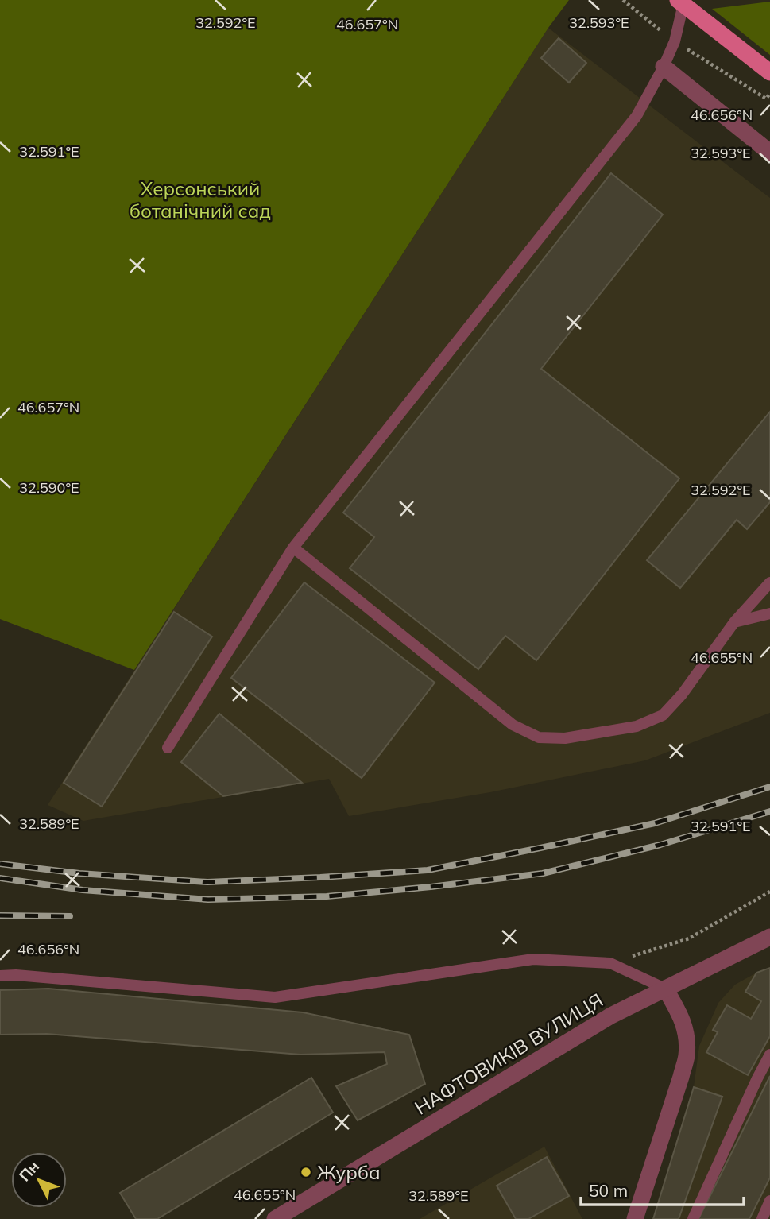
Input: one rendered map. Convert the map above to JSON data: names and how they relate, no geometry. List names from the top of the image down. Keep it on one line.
{"streets":{"street":["НАФТОВИКІВ ВУЛИЦЯ"]},"parks":["Херсонський ботанічний сад"],"places":["Журба"],"scale_bar":"50 m","north":"top left","coordinates":["32.592°E","32.593°E","46.657°N","46.656°N","32.591°E","32.590°E","46.655°N","32.589°E"]}
